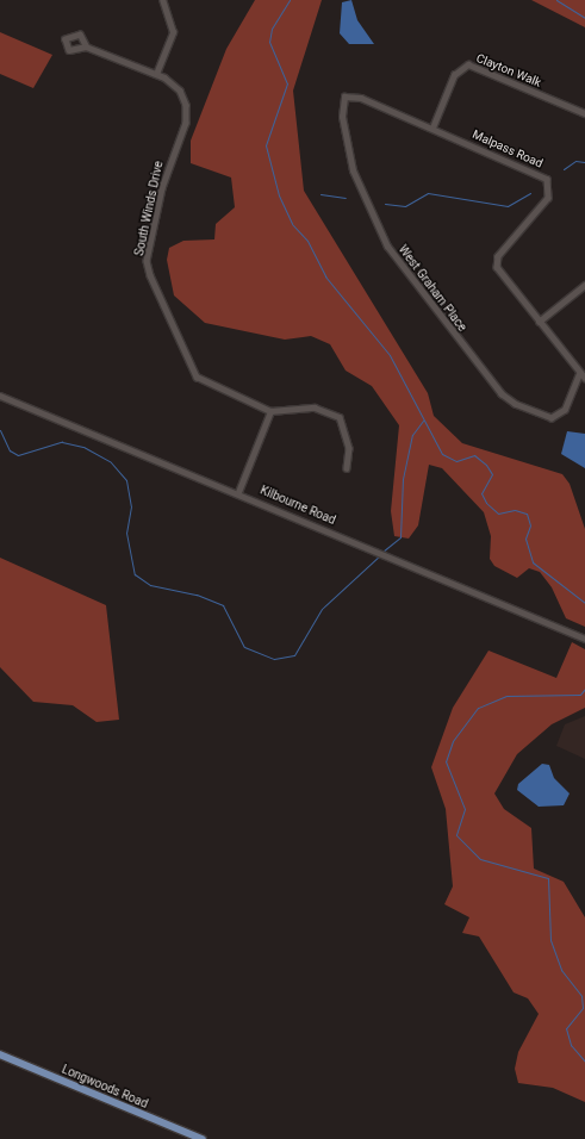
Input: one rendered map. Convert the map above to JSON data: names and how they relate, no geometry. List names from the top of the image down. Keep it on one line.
{"streets":{"main road":["Longwoods Road"],"street":["Clayton Walk","Malpass Road","South Winds Drive","West Graham Place","Kilbourne Road"]},"crossings":[["Clayton Walk","Malpass Road"],["Malpass Road","West Graham Place"]]}
